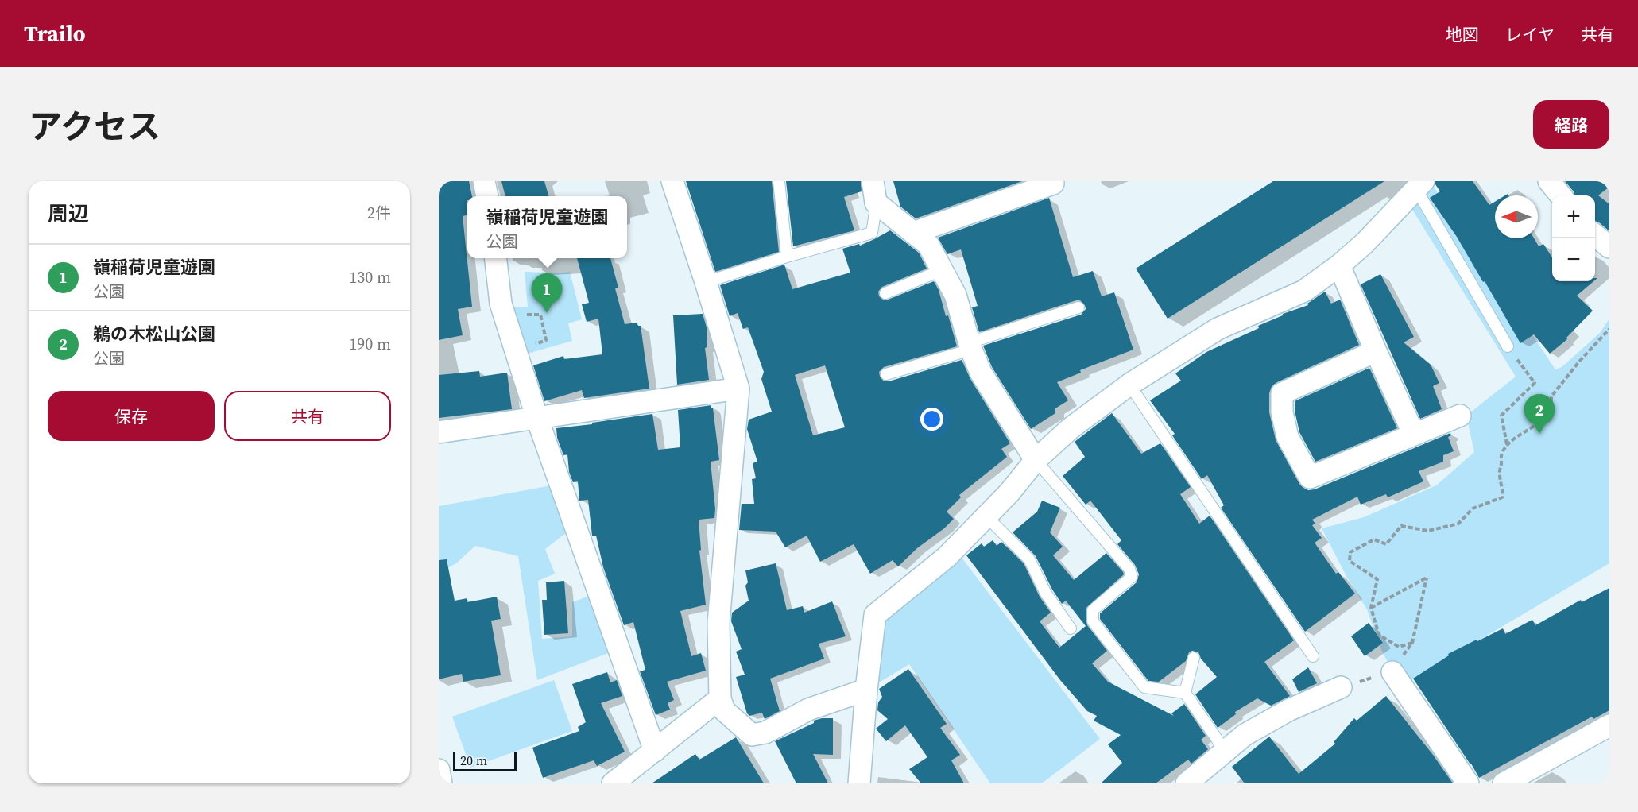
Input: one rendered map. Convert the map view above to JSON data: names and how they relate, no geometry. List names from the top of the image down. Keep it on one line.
{"scale_bar":"20 m","north":"left","page":{"header":"Trailo","nav":["地図","レイヤ","共有"],"title":"アクセス","buttons":["経路",["保存","共有"]],"heading":["周辺","2件"],"map_buttons":["+","−"],"popup":["嶺稲荷児童遊園","公園"],"list":[{"mark":"1","name":"嶺稲荷児童遊園","note":"公園","value":"130 m"},{"mark":"2","name":"鵜の木松山公園","note":"公園","value":"190 m"}],"pins":["1","2"],"scale":"20 m"}}
